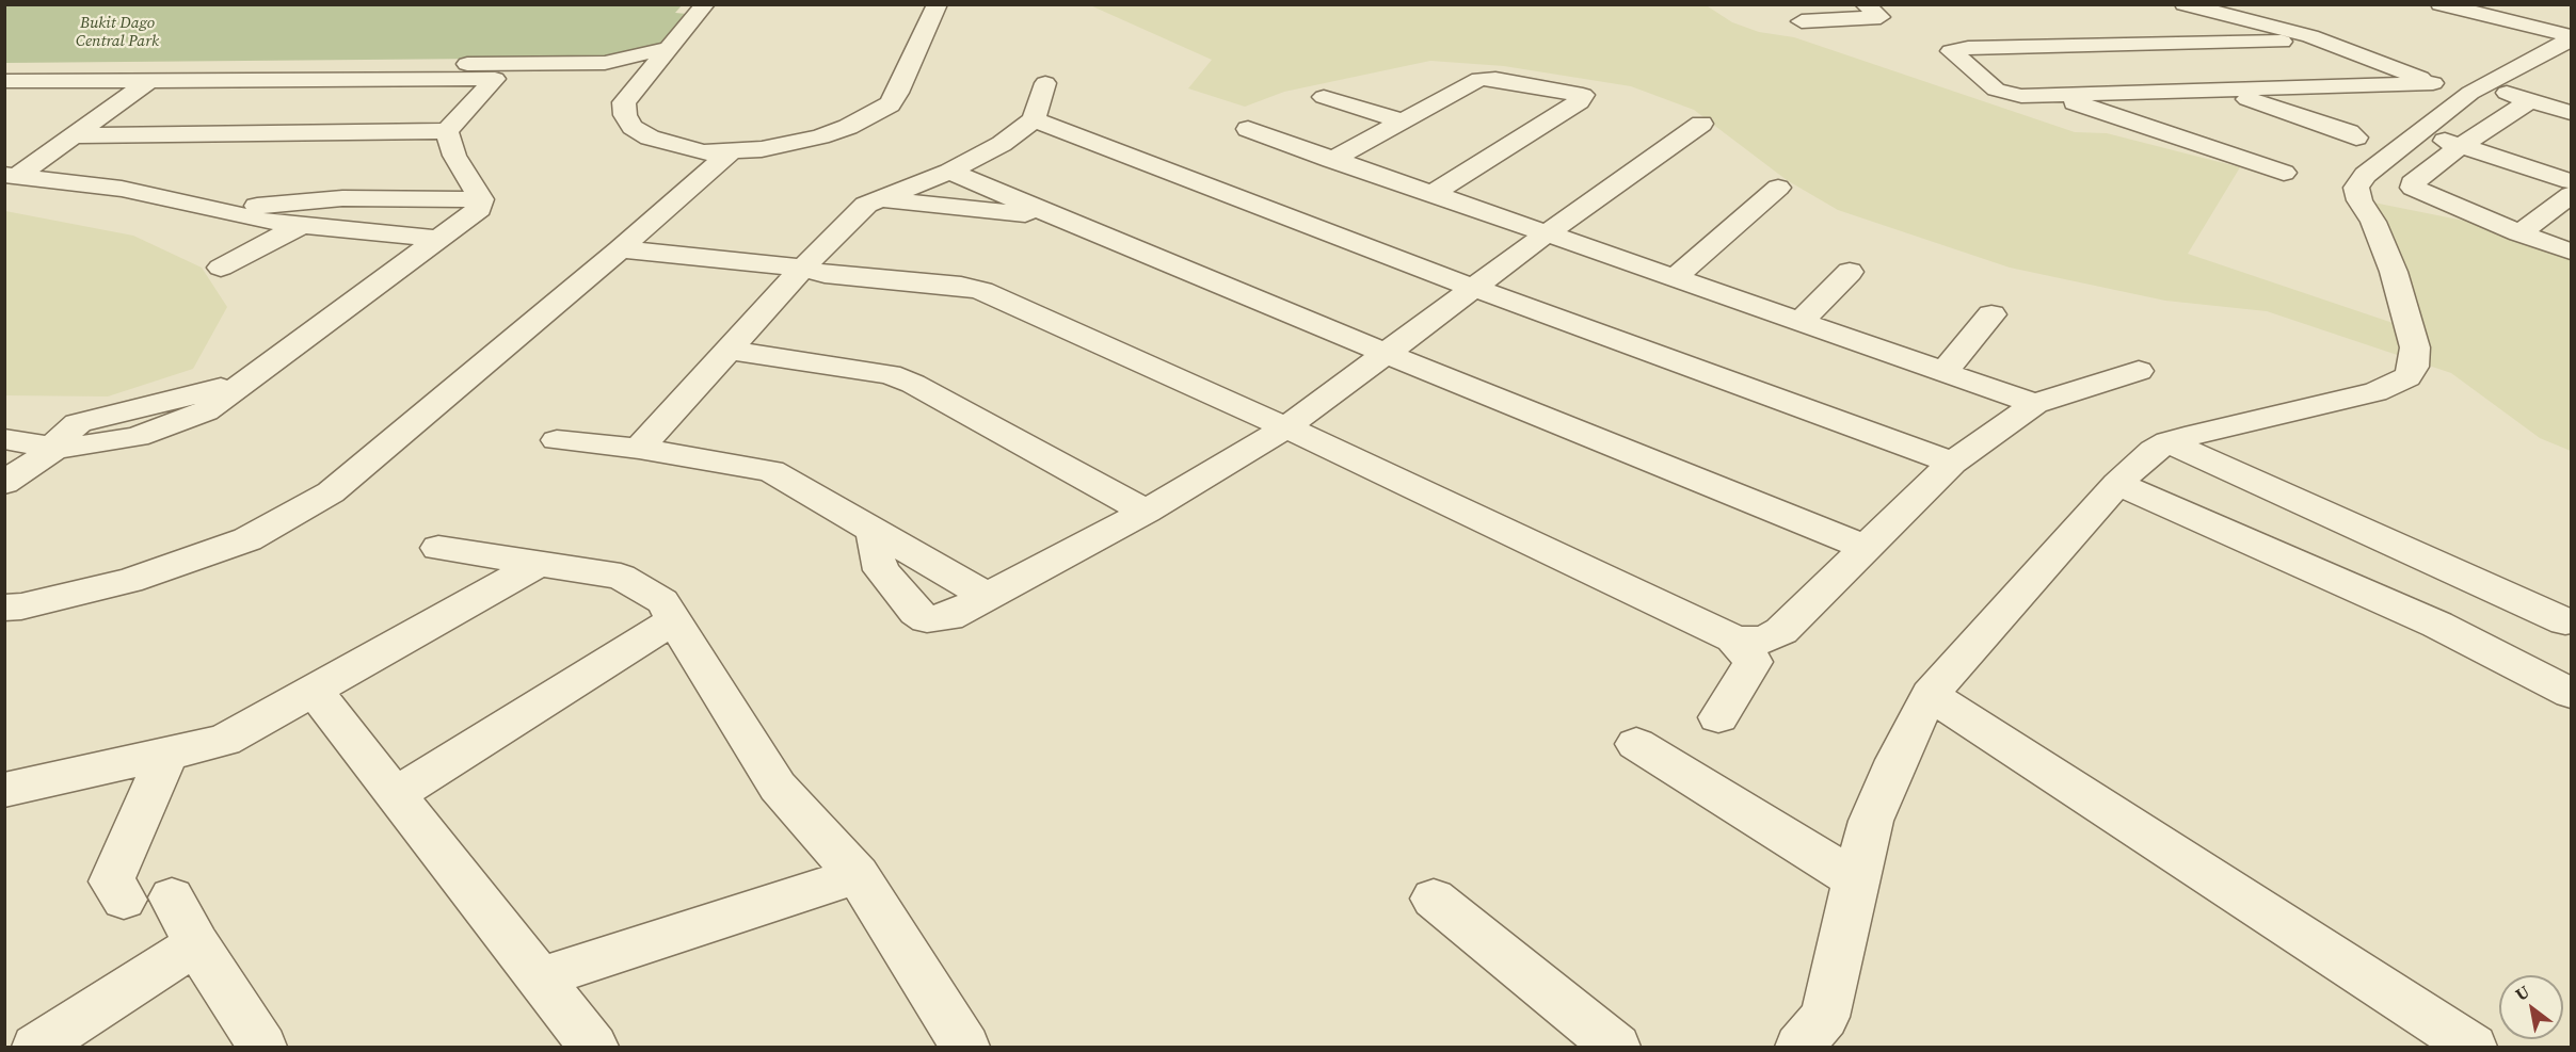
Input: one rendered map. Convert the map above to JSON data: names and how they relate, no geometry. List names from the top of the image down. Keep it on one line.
{"parks":["Bukit Dago Central Park"],"north":"top left"}
